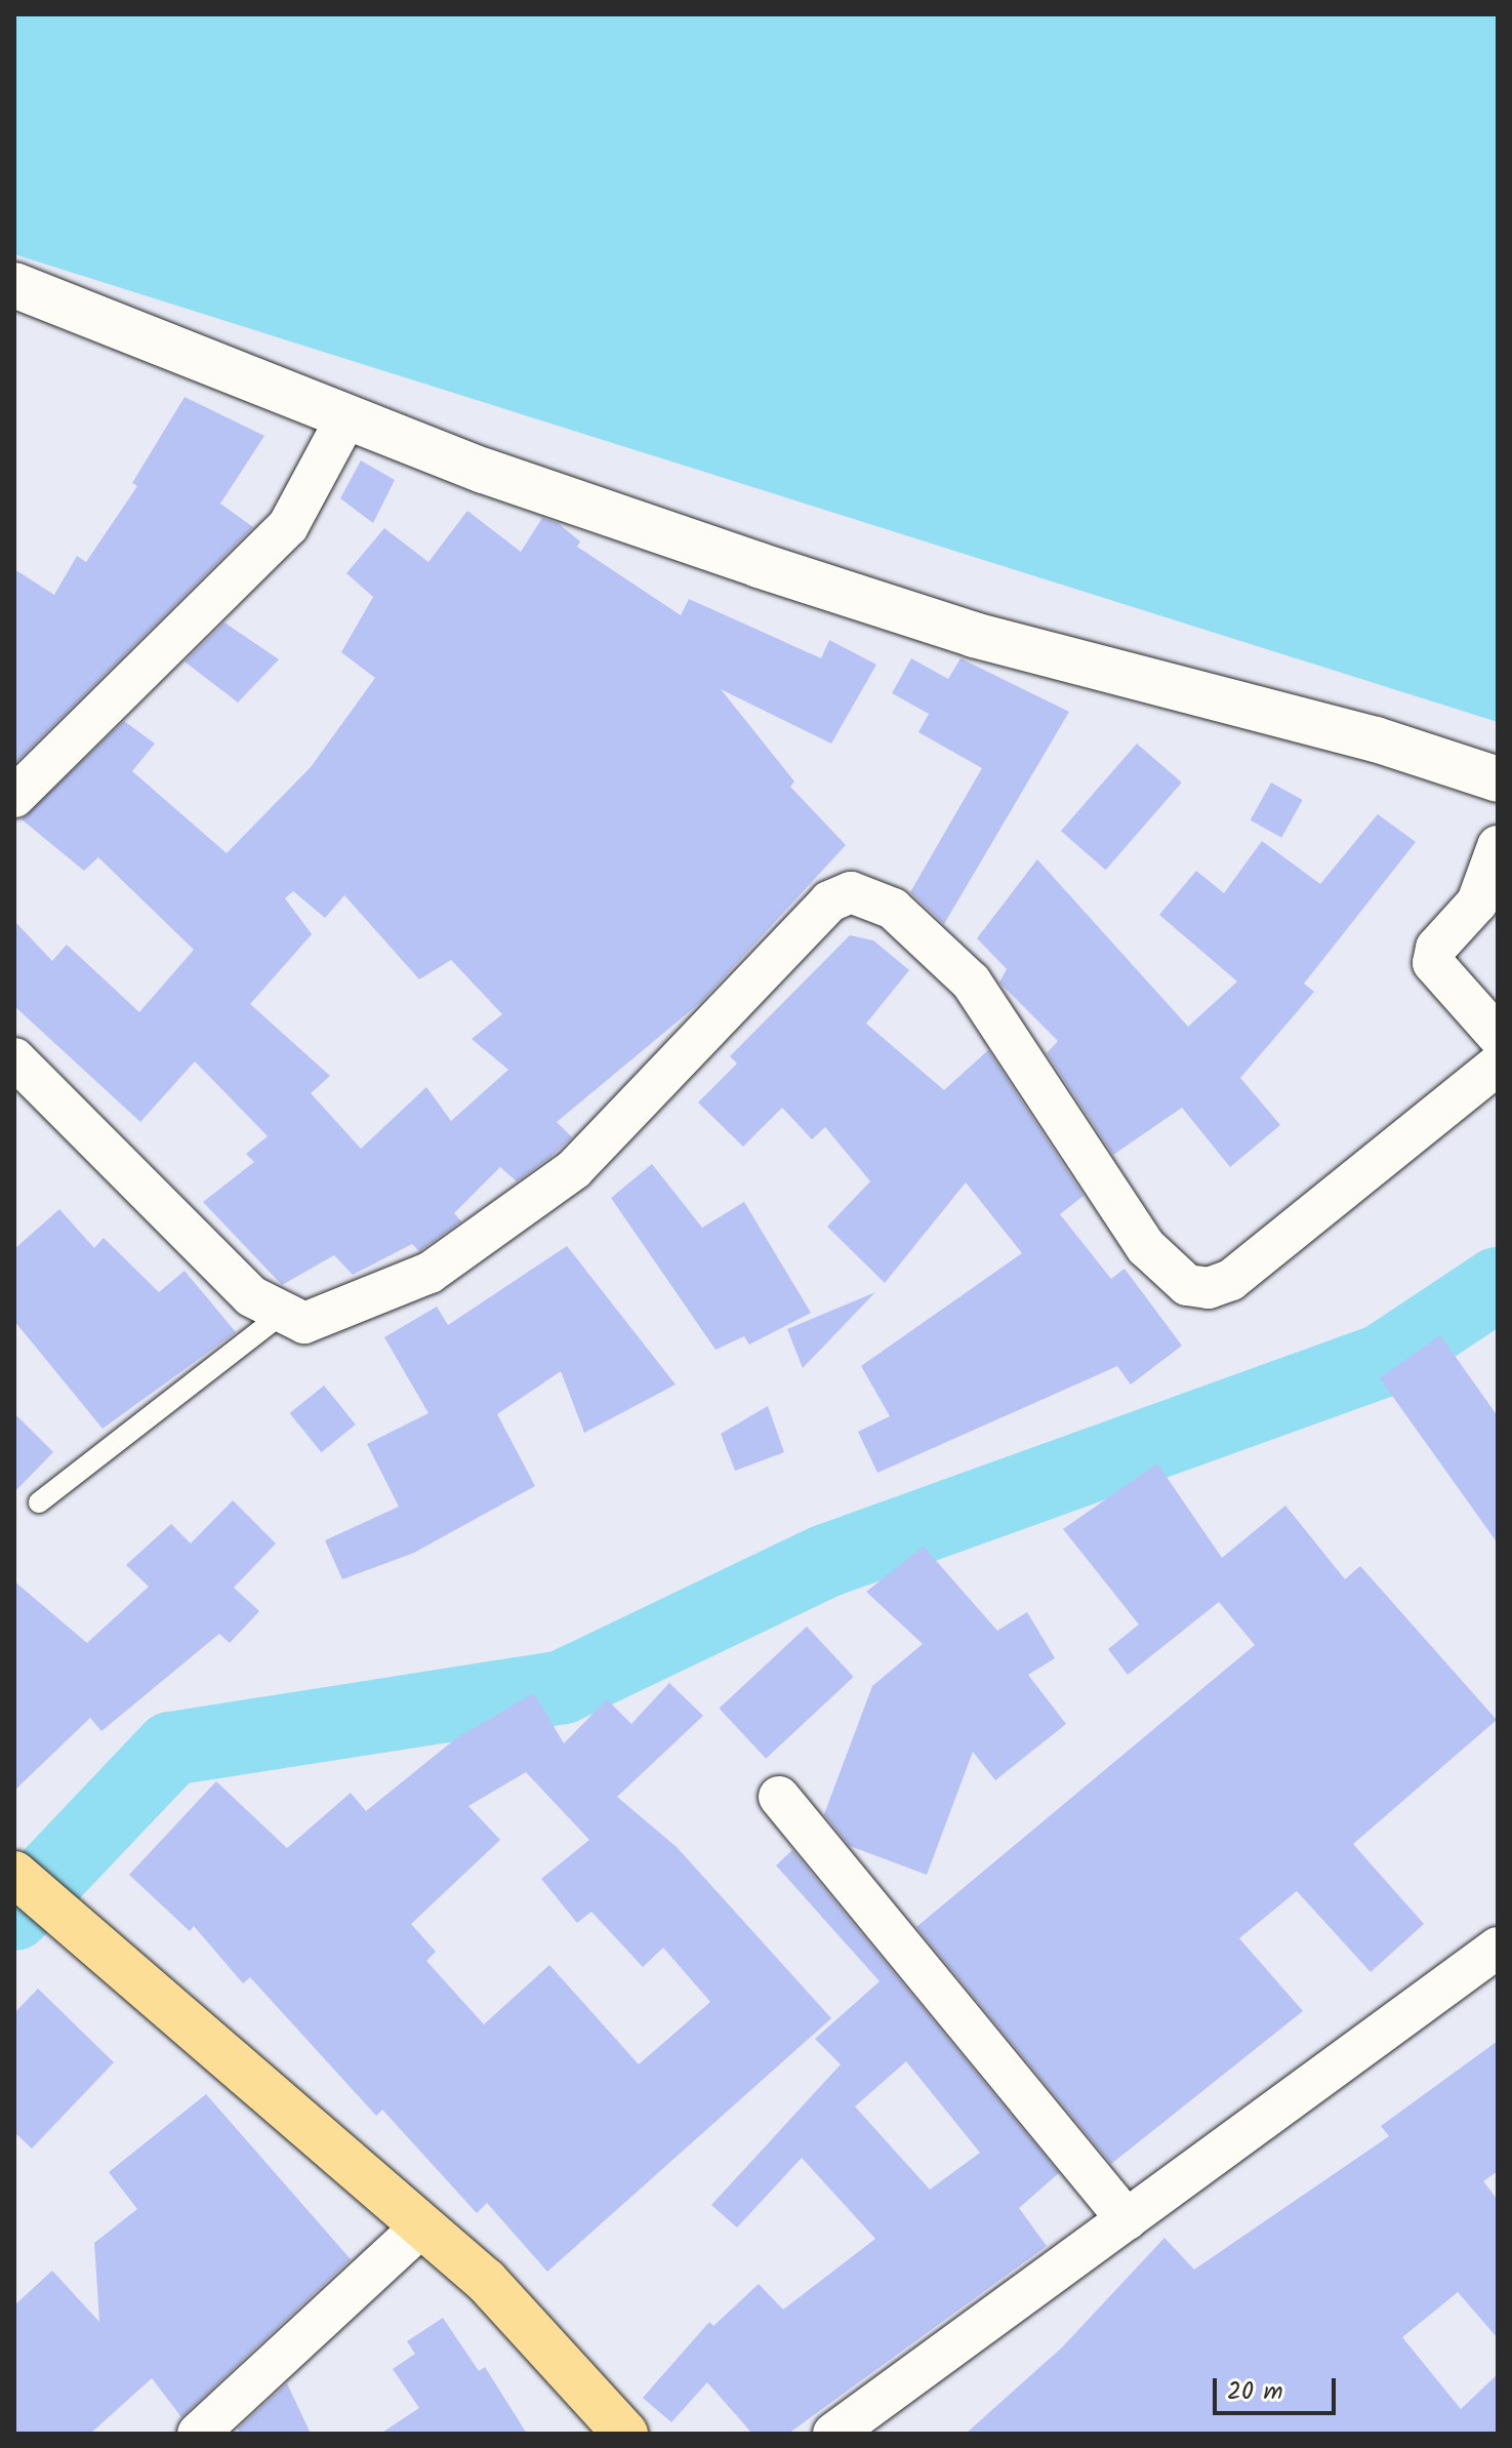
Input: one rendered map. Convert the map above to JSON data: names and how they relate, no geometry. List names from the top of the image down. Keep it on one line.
{"scale_bar":"20 m"}
